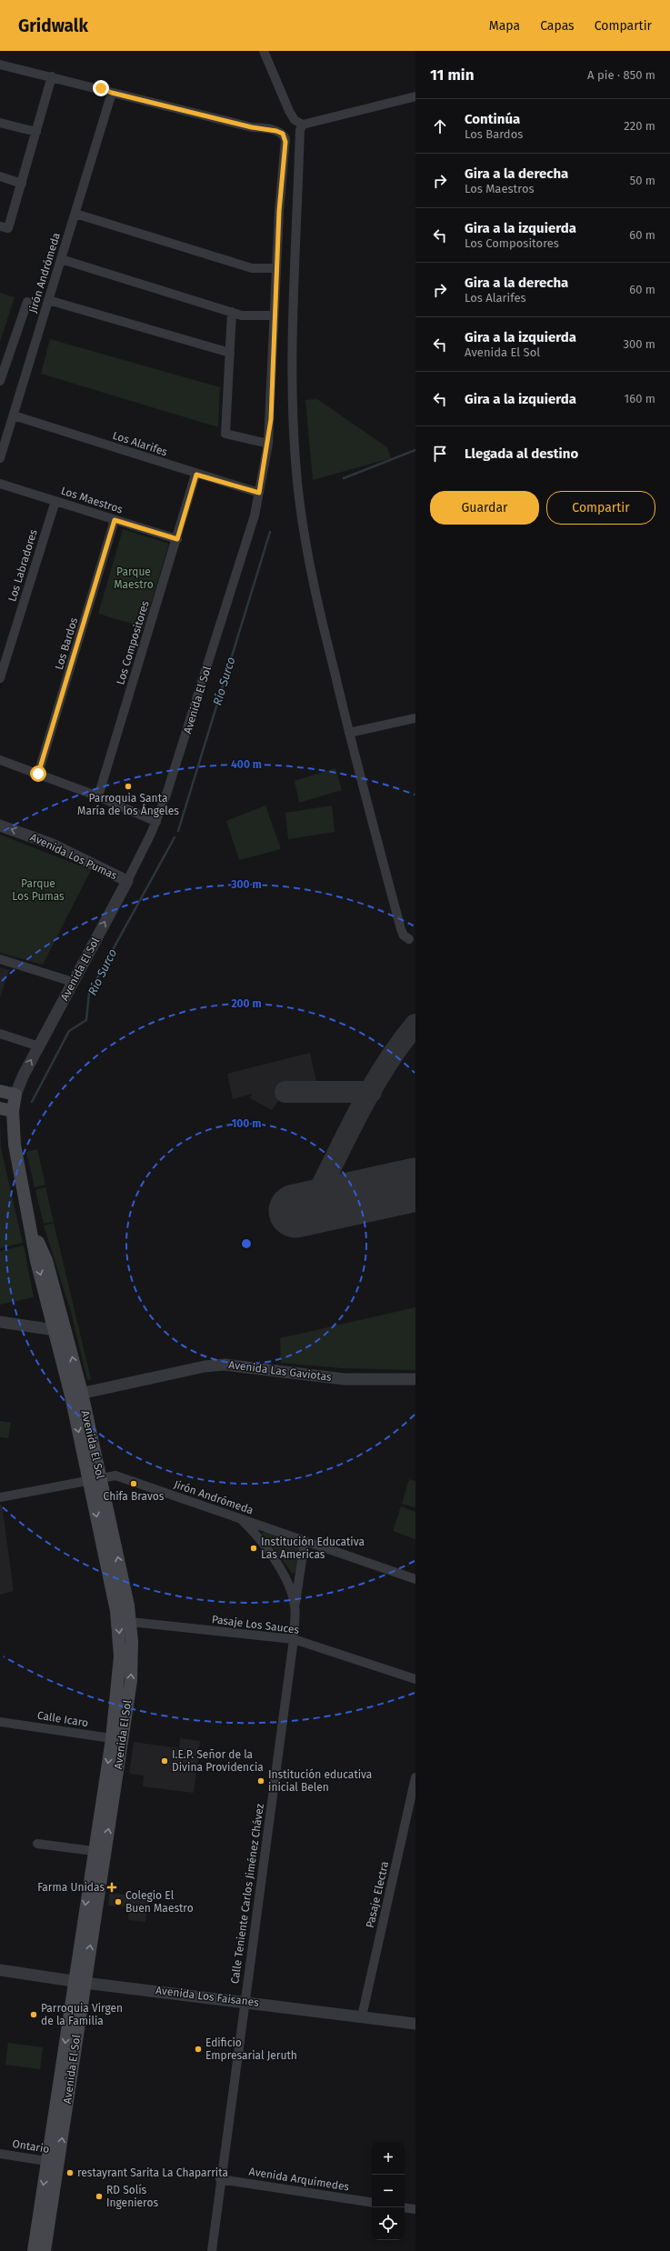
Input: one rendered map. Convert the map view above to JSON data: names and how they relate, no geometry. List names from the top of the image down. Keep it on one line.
{"streets":{"main road":["Avenida El Sol"],"street":["Jirón Andrómeda","Los Alarifes","Los Maestros","Los Labradores","Los Compositores","Los Bardos","Avenida Los Pumas","Avenida Las Gaviotas","Pasaje Los Sauces","Calle Icaro","Calle Teniente Carlos Jiménez Chávez","Pasaje Electra","Avenida Los Faisanes","Ontario","Avenida Arquimedes"]},"crossings":[["Jirón Andrómeda","Los Alarifes"],["Jirón Andrómeda","Avenida El Sol"],["Jirón Andrómeda","Calle Teniente Carlos Jiménez Chávez"],["Los Alarifes","Los Compositores"],["Los Alarifes","Avenida El Sol"],["Los Maestros","Los Labradores"],["Los Maestros","Los Compositores"],["Los Maestros","Los Bardos"],["Avenida El Sol","Avenida Los Pumas"],["Avenida El Sol","Avenida Las Gaviotas"],["Avenida El Sol","Pasaje Los Sauces"],["Avenida El Sol","Calle Icaro"],["Avenida El Sol","Avenida Los Faisanes"],["Avenida El Sol","Ontario"],["Pasaje Los Sauces","Calle Teniente Carlos Jiménez Chávez"],["Calle Teniente Carlos Jiménez Chávez","Avenida Los Faisanes"],["Calle Teniente Carlos Jiménez Chávez","Avenida Arquimedes"],["Pasaje Electra","Avenida Los Faisanes"]],"water":["Río Surco"],"parks":["Parque Maestro","Parque Los Pumas"],"places":{"other":["Parroquia Santa María de los Ángeles","Chifa Bravos","Institución Educativa Las Americas","I.E.P. Señor de la Divina Providencia","Institución educativa inicial Belen","Colegio El Buen Maestro","Parroquia Virgen de la Familia","Edificio Empresarial Jeruth","restayrant Sarita La Chaparrita","RD Solís Ingenieros"],"health":["Farma Unidas"]},"page":{"header":"Gridwalk","nav":["Mapa","Capas","Compartir"],"heading":["11 min","A pie · 850 m"],"list":[["Continúa","Los Bardos","220 m"],["Gira a la derecha","Los Maestros","50 m"],["Gira a la izquierda","Los Compositores","60 m"],["Gira a la derecha","Los Alarifes","60 m"],["Gira a la izquierda","Avenida El Sol","300 m"],["Gira a la izquierda","160 m"],"Llegada al destino"],"buttons":["Guardar","Compartir"],"map_buttons":["+","−"]},"rings":["400 m","300 m","200 m","100 m"]}
